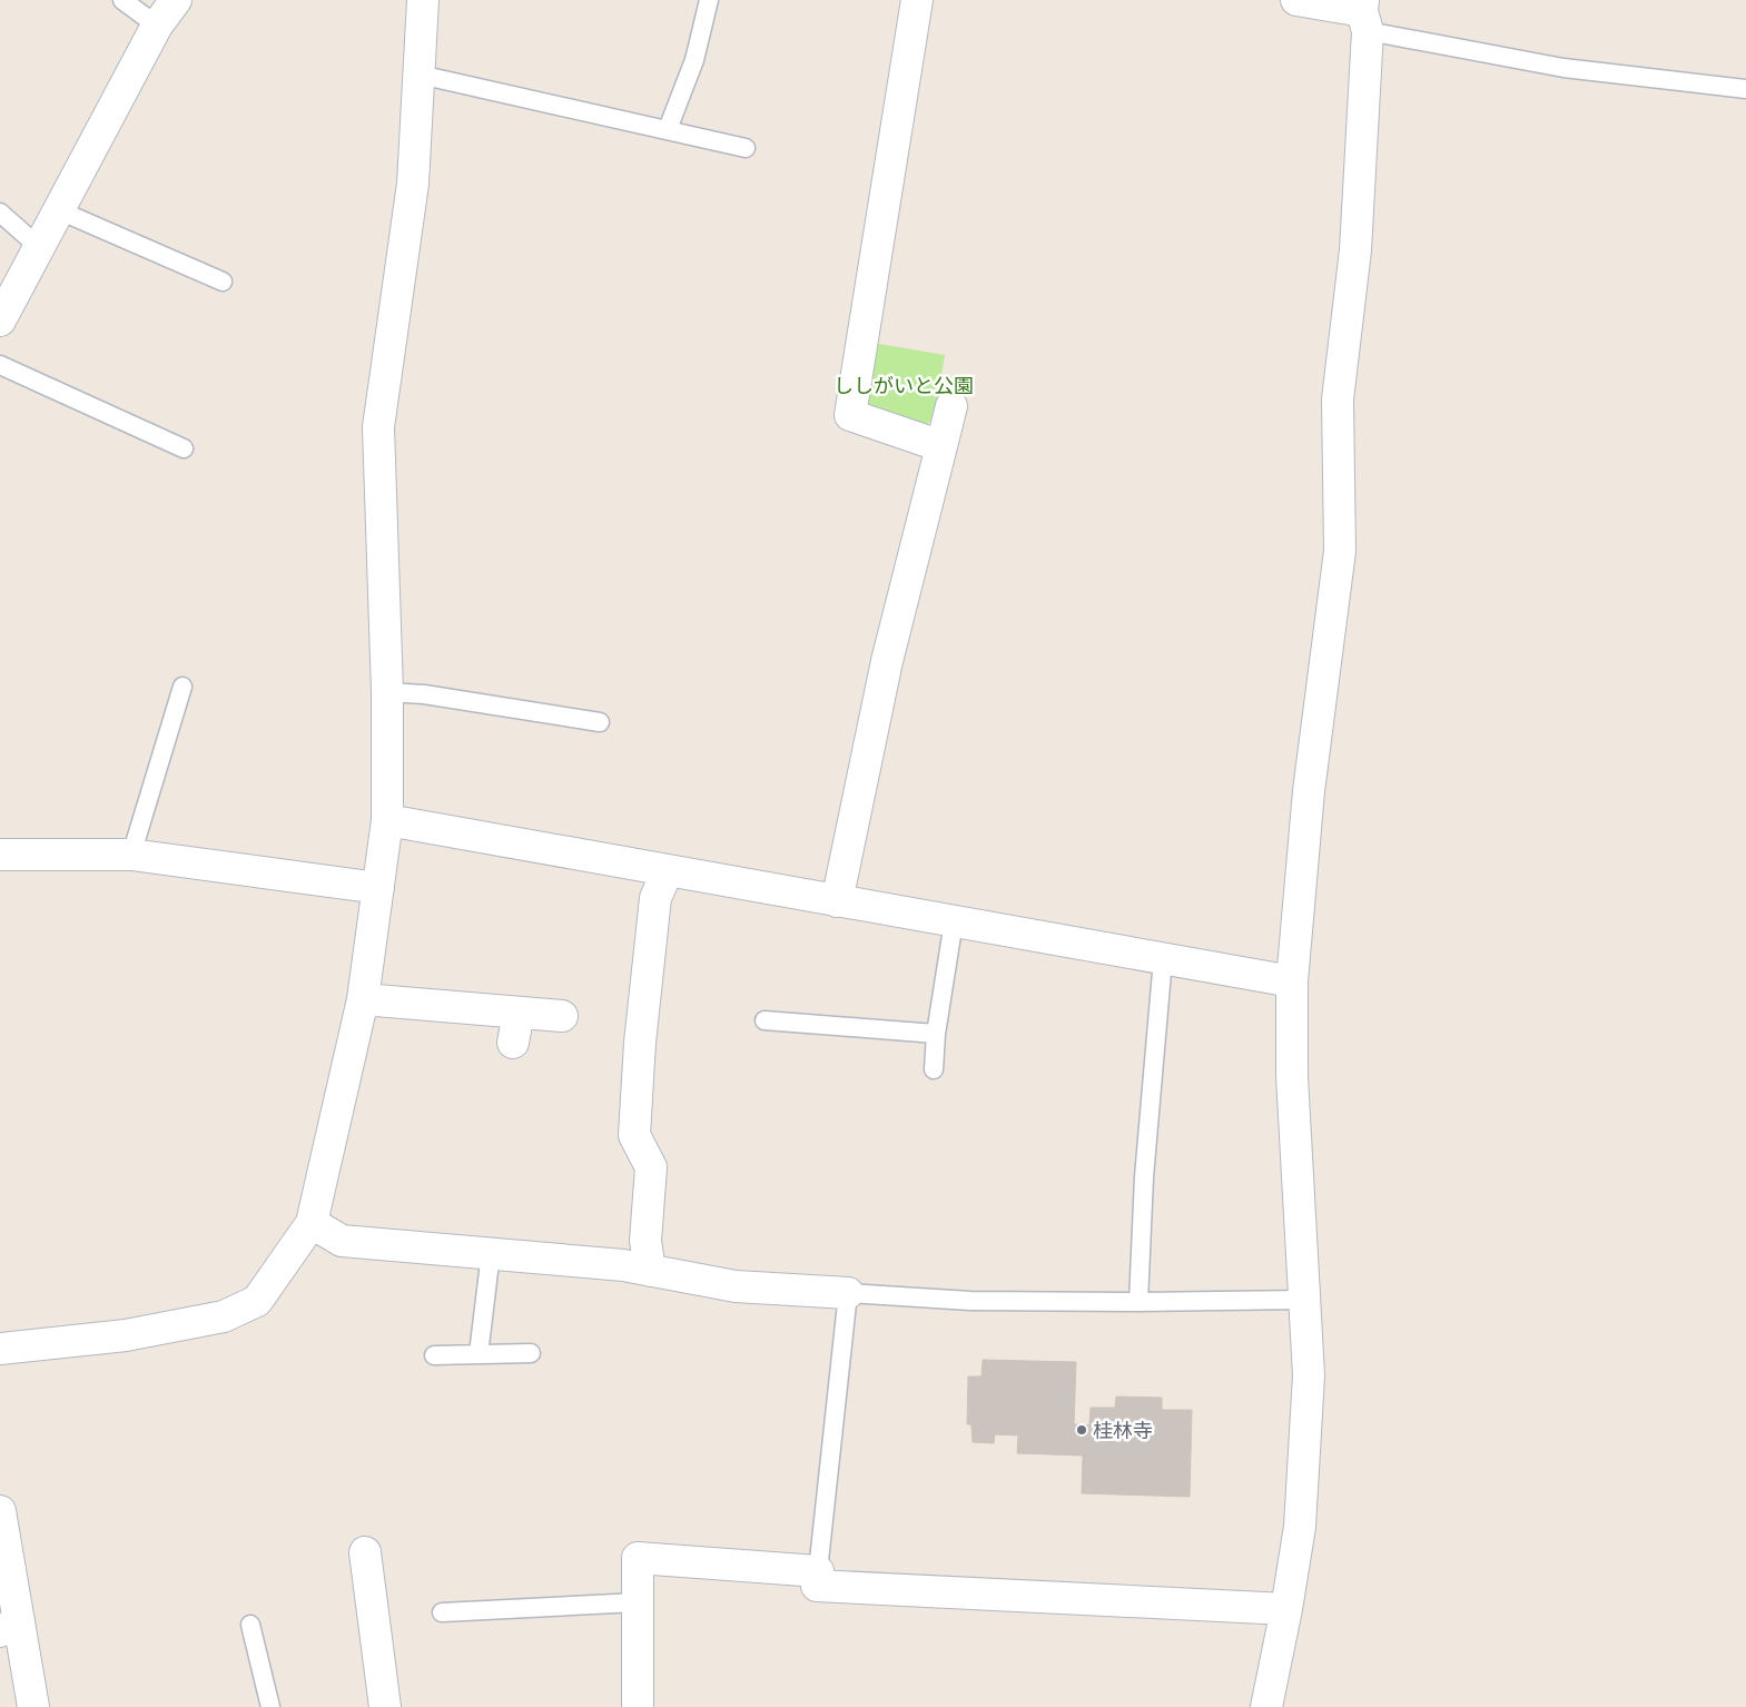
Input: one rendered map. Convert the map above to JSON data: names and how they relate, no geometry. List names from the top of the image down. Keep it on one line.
{"parks":["ししがいと公園"],"places":["桂林寺"]}
